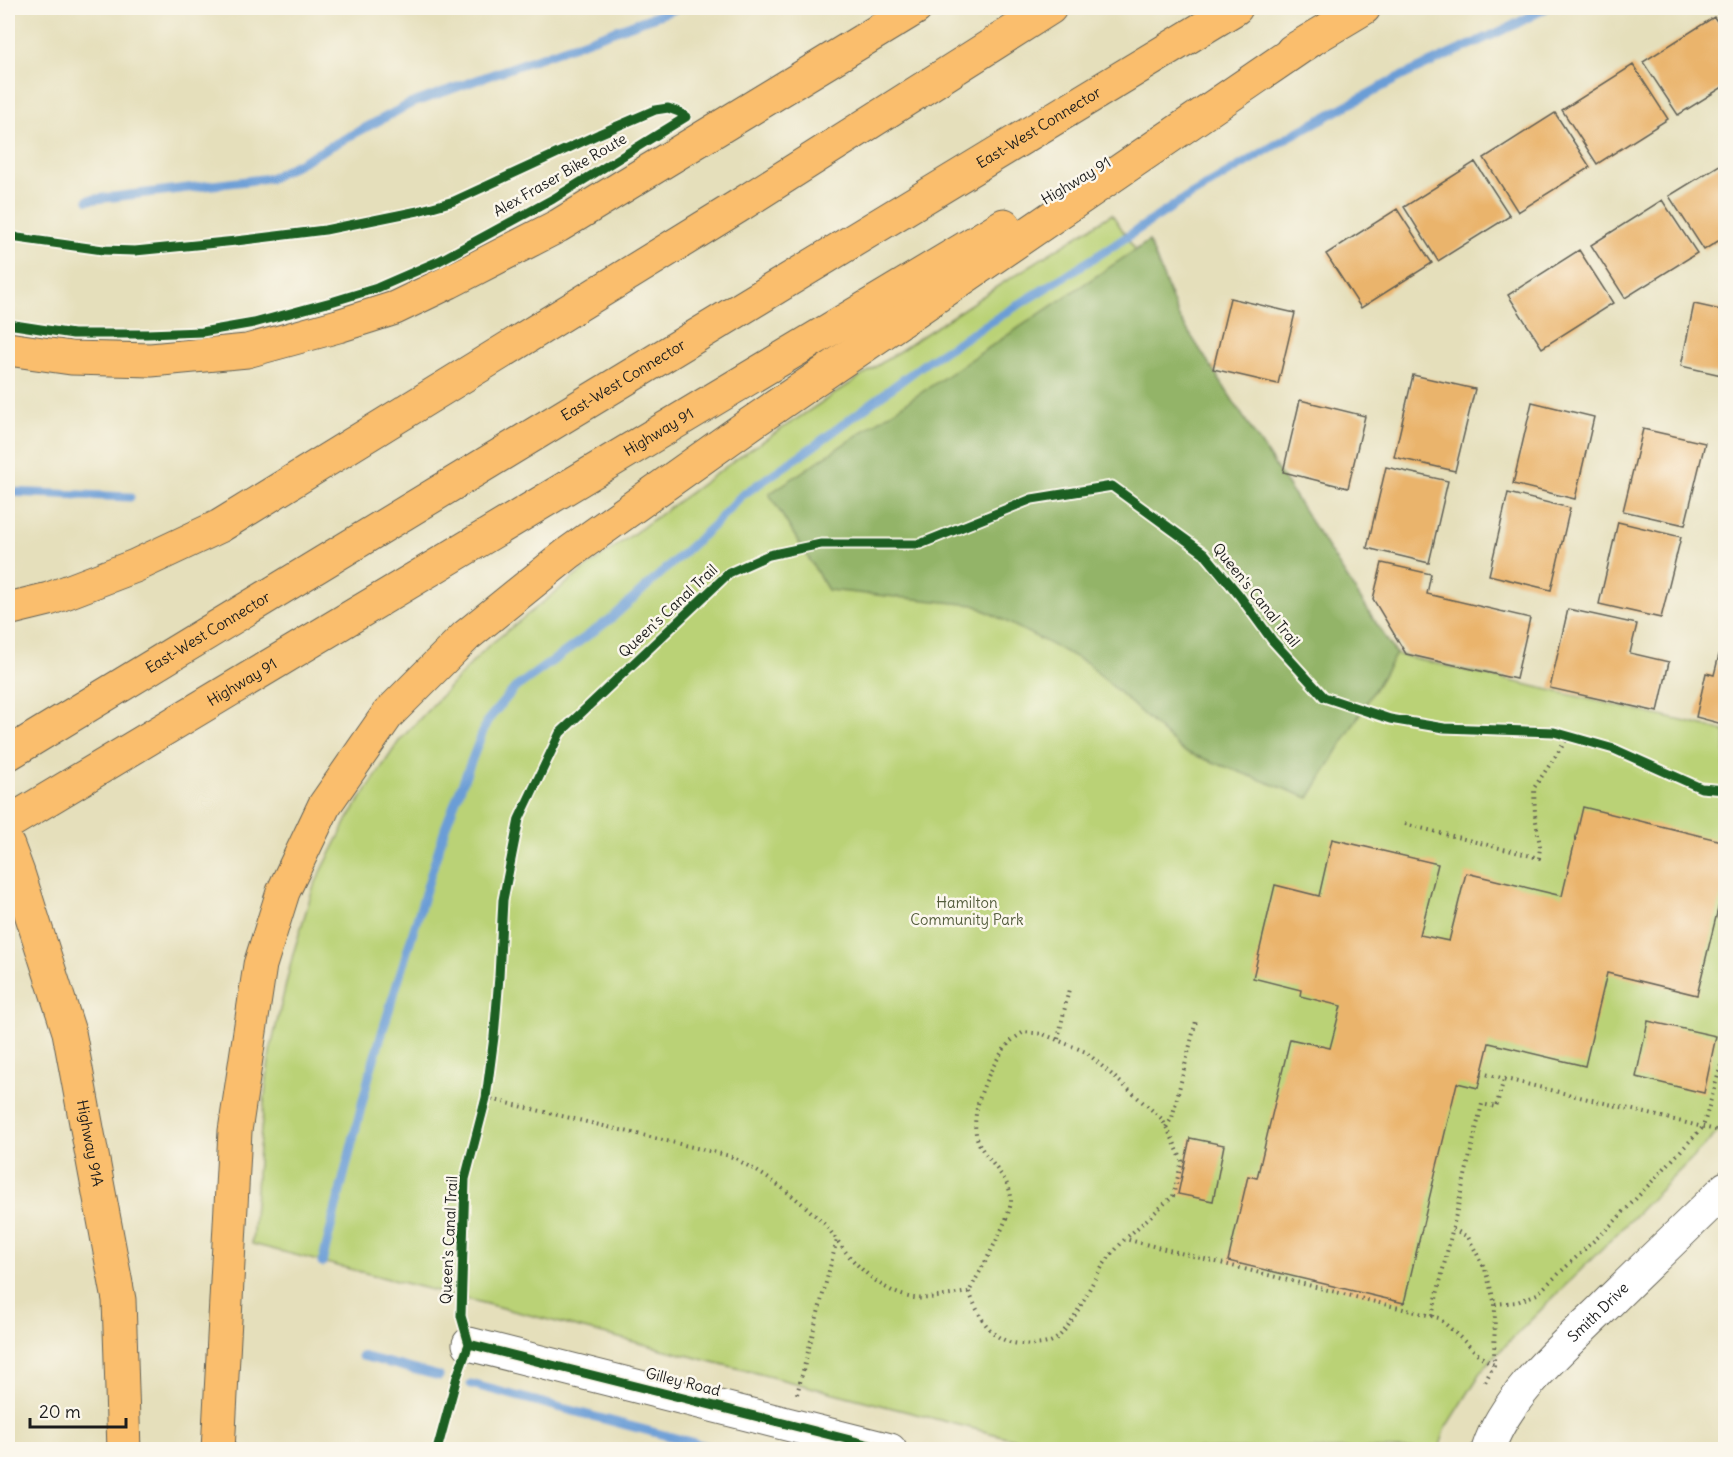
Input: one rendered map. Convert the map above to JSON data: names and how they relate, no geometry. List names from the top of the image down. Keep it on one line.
{"streets":{"highway":["East-West Connector","Highway 91","Highway 91A"],"street":["Smith Drive","Gilley Road"],"cycle path":["Alex Fraser Bike Route","Queen's Canal Trail"]},"parks":["Hamilton Community Park"],"scale_bar":"20 m"}
